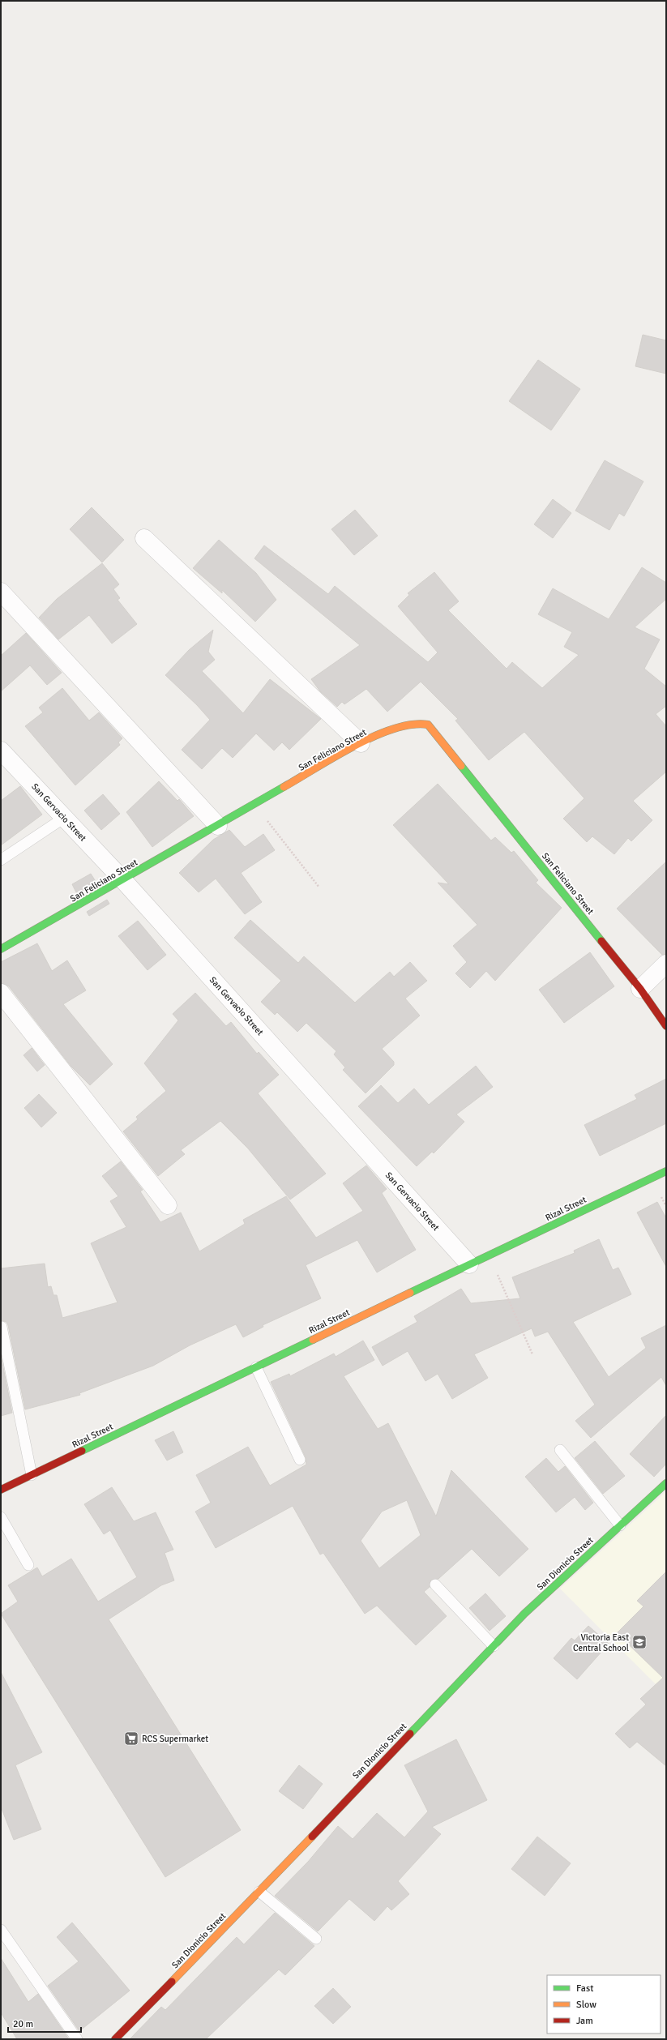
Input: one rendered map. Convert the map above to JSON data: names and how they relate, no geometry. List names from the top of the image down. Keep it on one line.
{"streets":{"street":["San Feliciano Street","San Gervacio Street","Rizal Street","San Dionicio Street"]},"crossings":[["San Feliciano Street","San Gervacio Street"],["San Gervacio Street","Rizal Street"]],"places":{"school or university":["Victoria East Central School"],"supermarket":["RCS Supermarket"]},"legend":["Fast","Slow","Jam"],"scale_bar":"20 m"}
